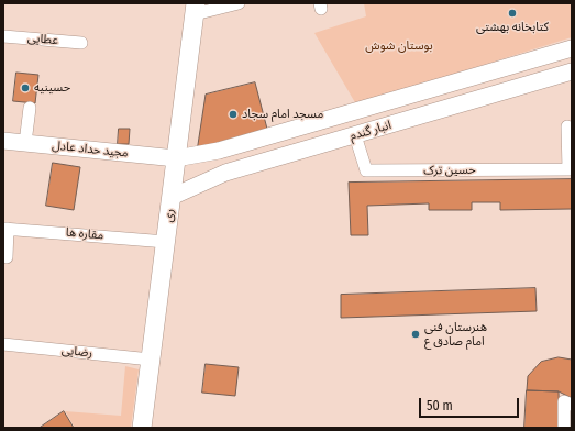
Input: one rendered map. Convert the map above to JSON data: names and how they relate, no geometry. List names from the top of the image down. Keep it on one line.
{"streets":{"main road":["ری"],"street":["عطایی","انبار گندم","مجید حداد عادل","حسین ترک","مقاره ها","رضایی"]},"crossings":[["انبار گندم","مجید حداد عادل"],["انبار گندم","حسین ترک"],["انبار گندم","ری"],["مجید حداد عادل","ری"],["ری","مقاره ها"],["ری","رضایی"]],"parks":["بوستان شوش"],"places":["کتابخانه بهشتی","حسینیه","مسجد امام سجاد","هنرستان فنی امام صادق ع"],"scale_bar":"50 m"}
